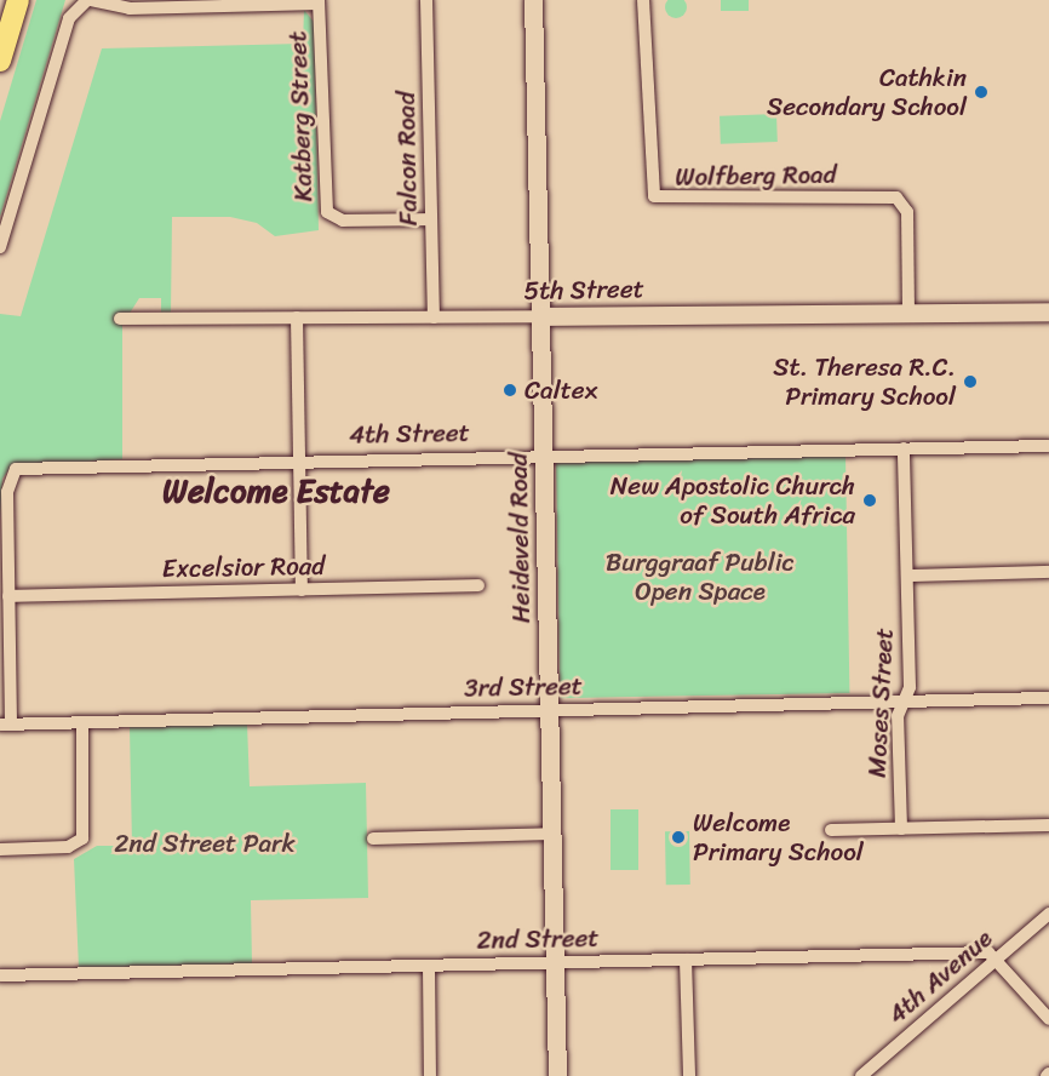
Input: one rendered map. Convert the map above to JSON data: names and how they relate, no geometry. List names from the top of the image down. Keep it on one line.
{"streets":{"street":["Katberg Street","Falcon Road","Wolfberg Road","5th Street","4th Street","Heideveld Road","Excelsior Road","3rd Street","Moses Street","2nd Street","4th Avenue"]},"crossings":[["Katberg Street","Falcon Road"],["Falcon Road","5th Street"],["Wolfberg Road","5th Street"],["5th Street","Heideveld Road"],["4th Street","Heideveld Road"],["4th Street","Excelsior Road"],["4th Street","Moses Street"],["Heideveld Road","3rd Street"],["Heideveld Road","2nd Street"],["3rd Street","Moses Street"],["2nd Street","4th Avenue"]],"districts":["Welcome Estate"],"parks":["Burggraaf Public Open Space","2nd Street Park"],"places":["Cathkin Secondary School","St. Theresa R.C. Primary School","Caltex","New Apostolic Church of South Africa","Welcome Primary School"]}
